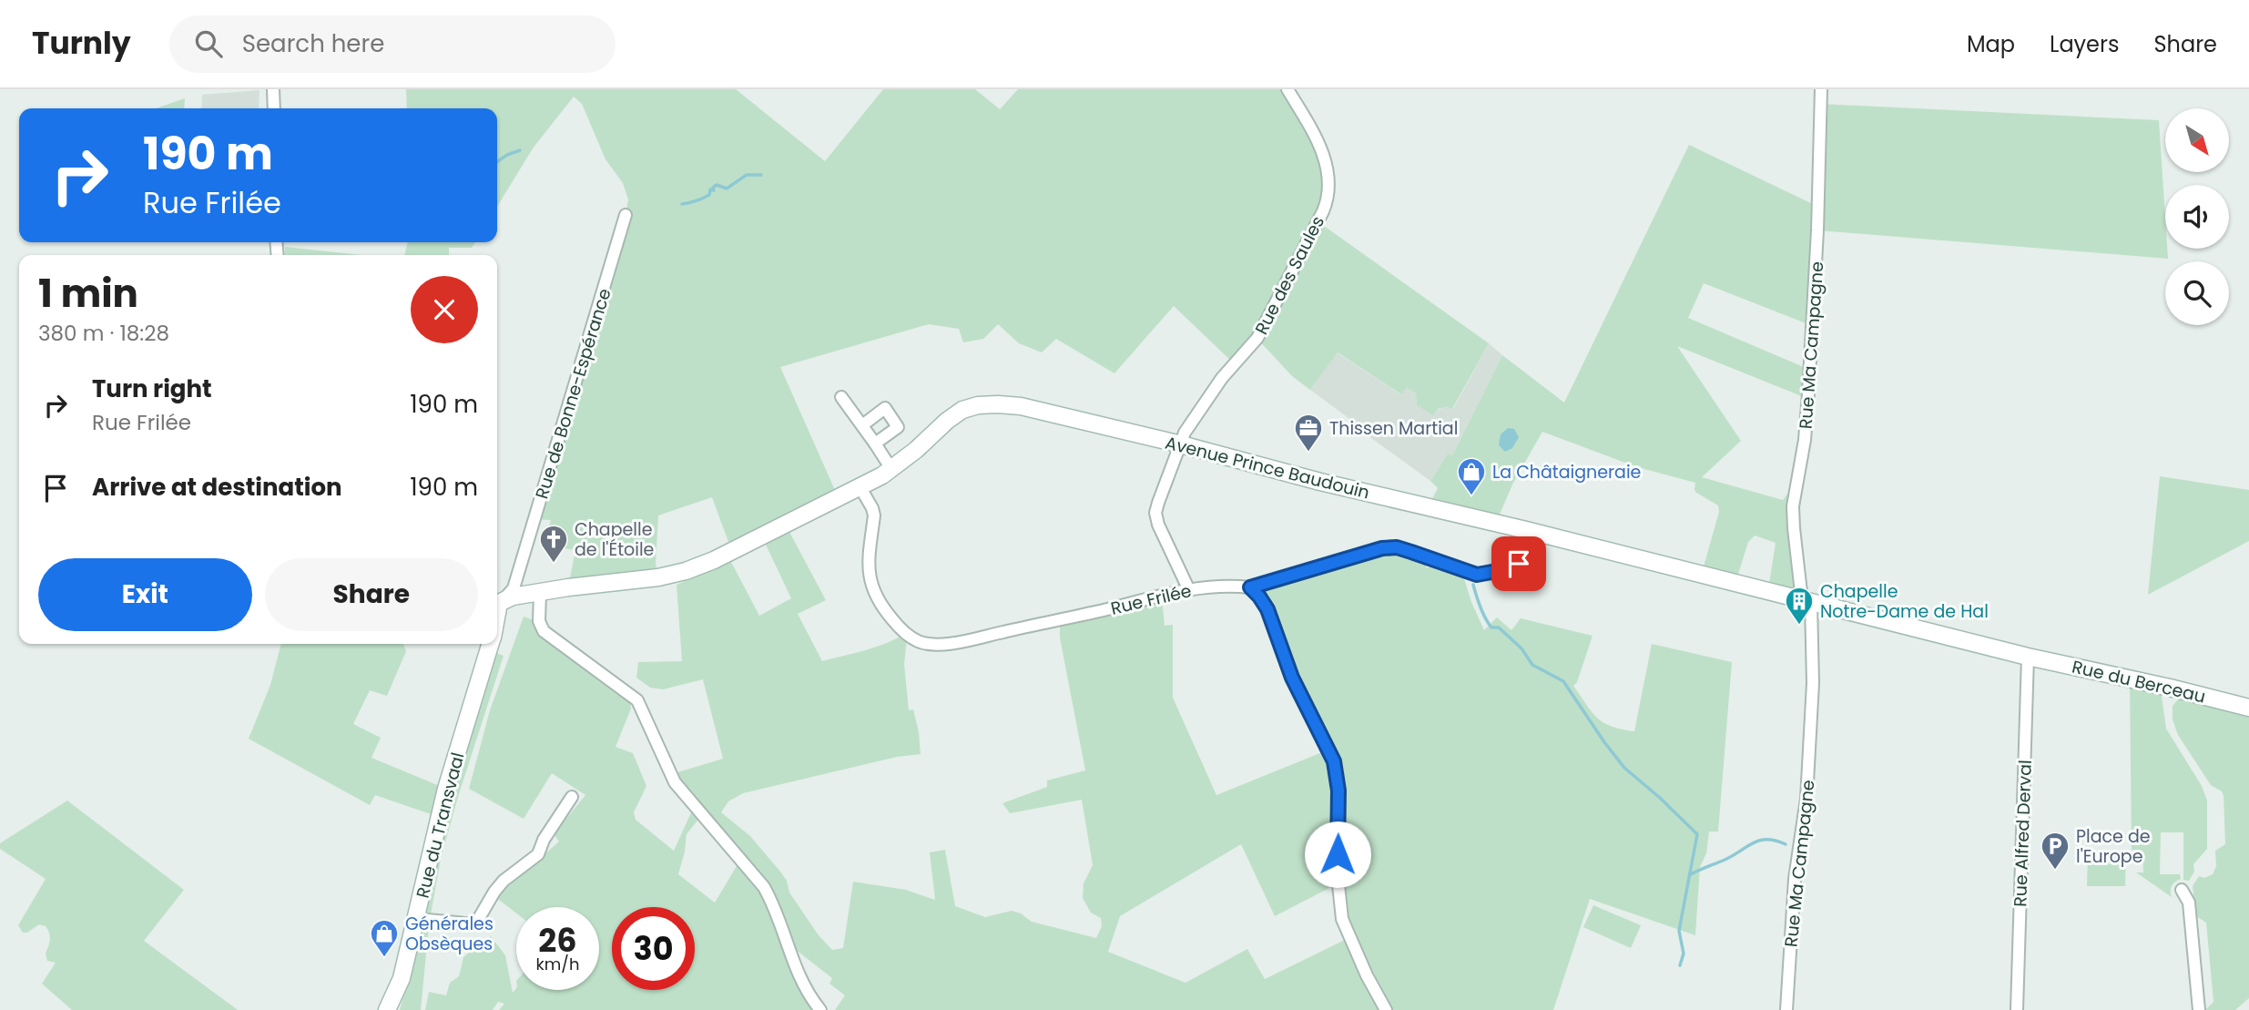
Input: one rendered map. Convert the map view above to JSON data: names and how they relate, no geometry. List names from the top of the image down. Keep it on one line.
{"streets":{"street":["Rue des Saules","Rue Ma Campagne","Rue de Bonne-Espérance","Avenue Prince Baudouin","Rue Frilée","Rue du Berceau","Rue du Transvaal","Rue Alfred Derval"]},"crossings":[["Rue des Saules","Avenue Prince Baudouin"],["Rue des Saules","Rue Frilée"],["Rue Ma Campagne","Avenue Prince Baudouin"],["Avenue Prince Baudouin","Rue Frilée"],["Avenue Prince Baudouin","Rue du Berceau"],["Avenue Prince Baudouin","Rue Alfred Derval"],["Rue du Berceau","Rue Alfred Derval"]],"places":{"office":["Thissen Martial"],"shop":["La Châtaigneraie","Générales Obsèques"],"church":["Chapelle de l'Étoile"],"building":["Chapelle Notre-Dame de Hal"],"parking":["Place de l'Europe"]},"north":"bottom right","page":{"header":"Turnly","search":"Search here","nav":["Map","Layers","Share"],"turn":["190 m","Rue Frilée"],"heading":["1 min","380 m · 18:28"],"list":[{"name":"Turn right","note":"Rue Frilée","value":"190 m"},{"name":"Arrive at destination","value":"190 m"}],"buttons":["Exit","Share"],"speed":"26 km/h","limit":"30"}}
